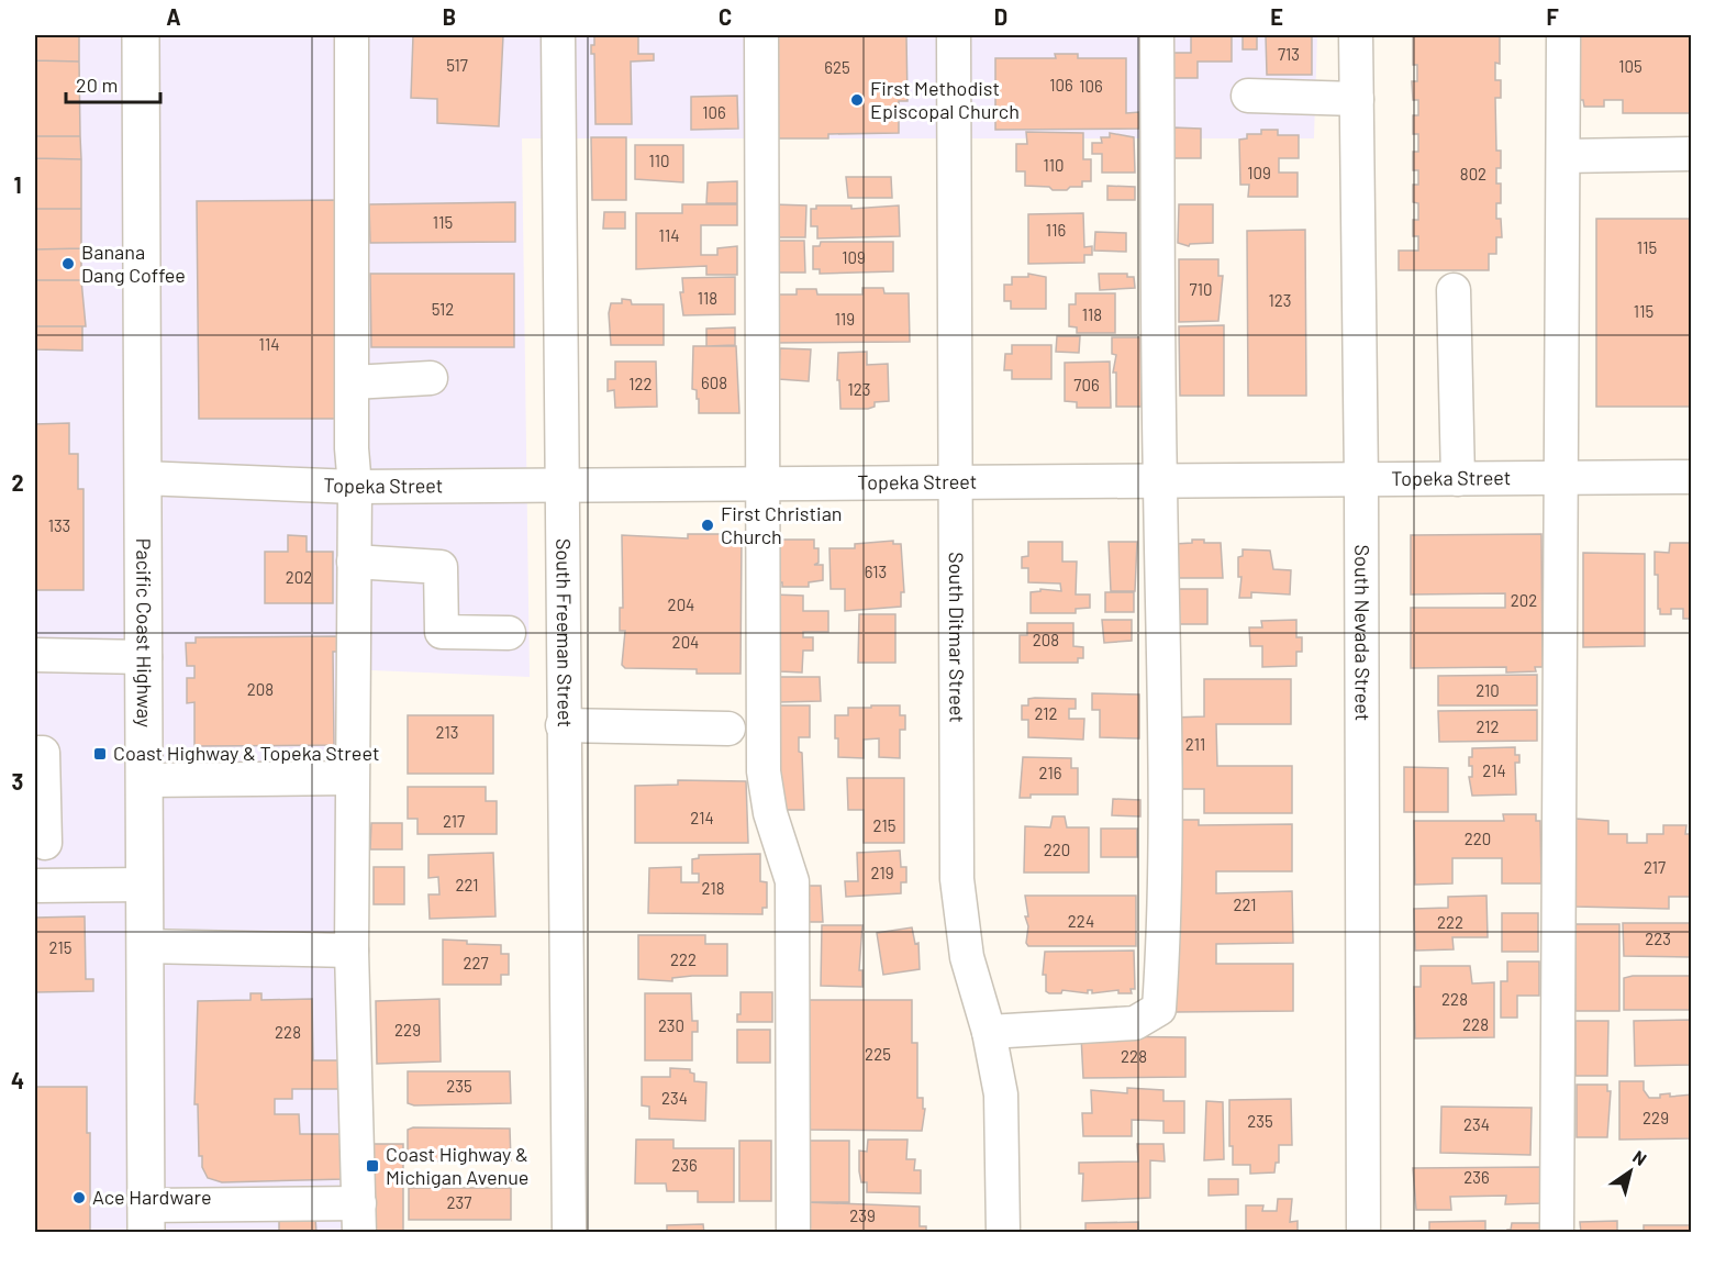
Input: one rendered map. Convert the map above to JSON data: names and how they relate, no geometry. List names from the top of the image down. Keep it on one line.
{"streets":{"main road":["Pacific Coast Highway"],"street":["Topeka Street","South Nevada Street","South Freeman Street","South Ditmar Street"]},"crossings":[["Topeka Street","South Nevada Street"],["Topeka Street","Pacific Coast Highway"],["Topeka Street","South Freeman Street"],["Topeka Street","South Ditmar Street"]],"places":{"other":["First Methodist Episcopal Church","Banana Dang Coffee","First Christian Church","Ace Hardware"],"transit":["Coast Highway & Topeka Street","Coast Highway & Michigan Avenue"]},"house_numbers":["713","517","105","625","106","106","106","110","110","109","802","115","116","114","115","109","710","118","123","512","115","118","119","114","608","122","706","123","133","613","202","202","204","208","204","208","210","212","212","213","211","214","216","214","217","215","220","220","217","219","221","218","221","224","222","223","215","222","227","228","228","230","229","228","225","228","235","234","229","235","234","236","236","237","239"],"scale_bar":"20 m","north":"top right","grid":{"columns":["A","B","C","D","E","F"],"rows":["1","2","3","4"]}}
